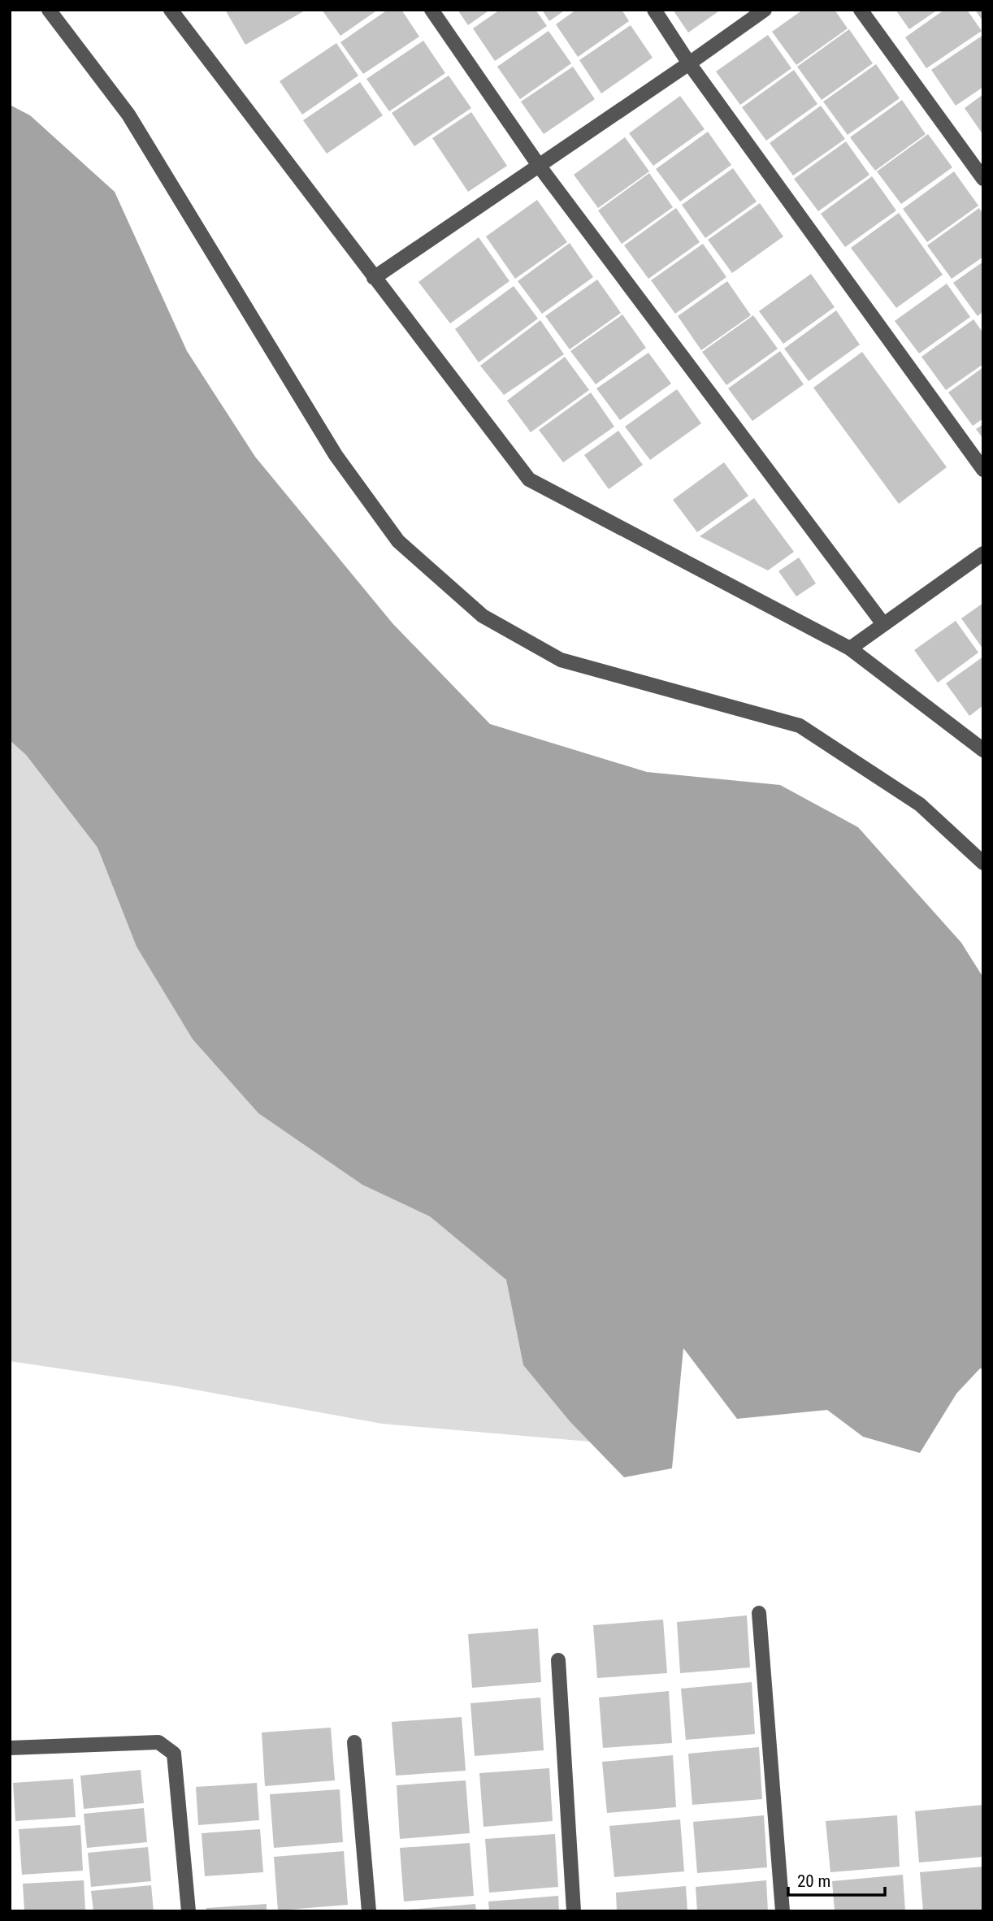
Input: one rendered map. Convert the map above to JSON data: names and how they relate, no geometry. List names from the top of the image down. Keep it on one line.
{"scale_bar":"20 m"}
